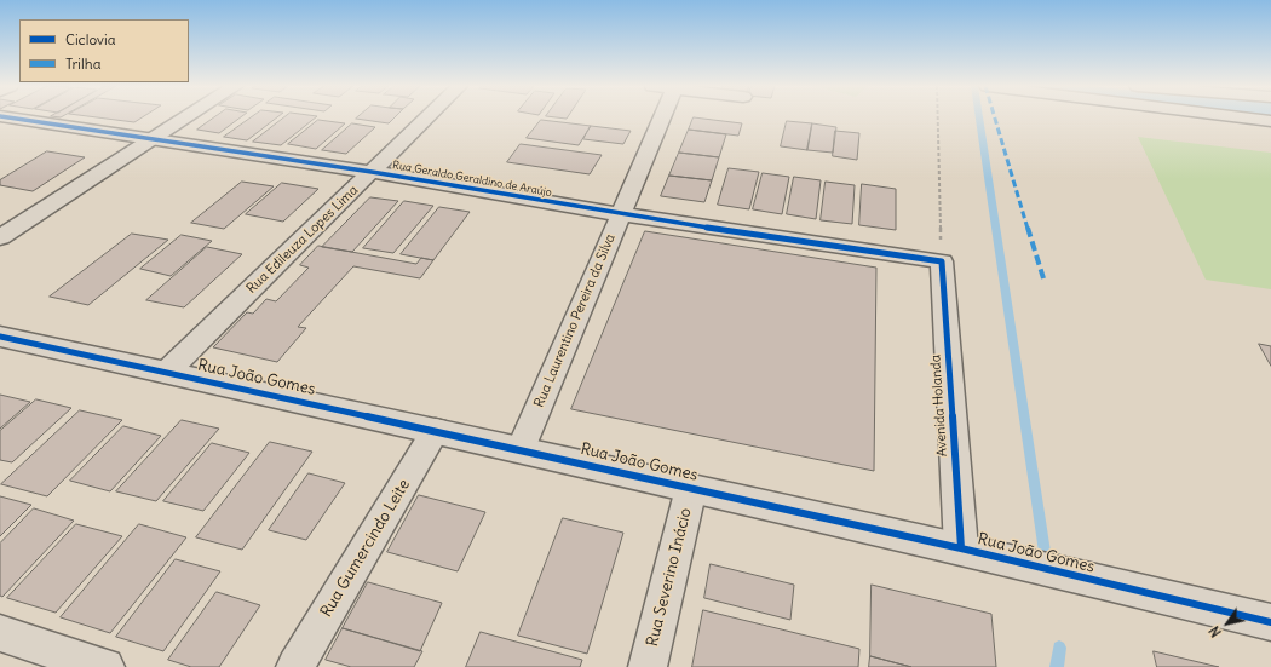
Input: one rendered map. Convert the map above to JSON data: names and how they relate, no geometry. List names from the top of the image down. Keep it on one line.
{"streets":{"street":["Rua Geraldo Geraldino de Araújo","Rua Edileuza Lopes Lima","Rua Laurentino Pereira da Silva","Rua João Gomes","Avenida Holanda","Rua Gumercindo Leite","Rua Severino Inácio"]},"crossings":[["Rua Geraldo Geraldino de Araújo","Rua Edileuza Lopes Lima"],["Rua Geraldo Geraldino de Araújo","Rua Laurentino Pereira da Silva"],["Rua Geraldo Geraldino de Araújo","Avenida Holanda"],["Rua Edileuza Lopes Lima","Rua João Gomes"],["Rua Laurentino Pereira da Silva","Rua João Gomes"],["Rua João Gomes","Avenida Holanda"],["Rua João Gomes","Rua Gumercindo Leite"],["Rua João Gomes","Rua Severino Inácio"]],"legend":["Ciclovia","Trilha"],"north":"bottom left"}
